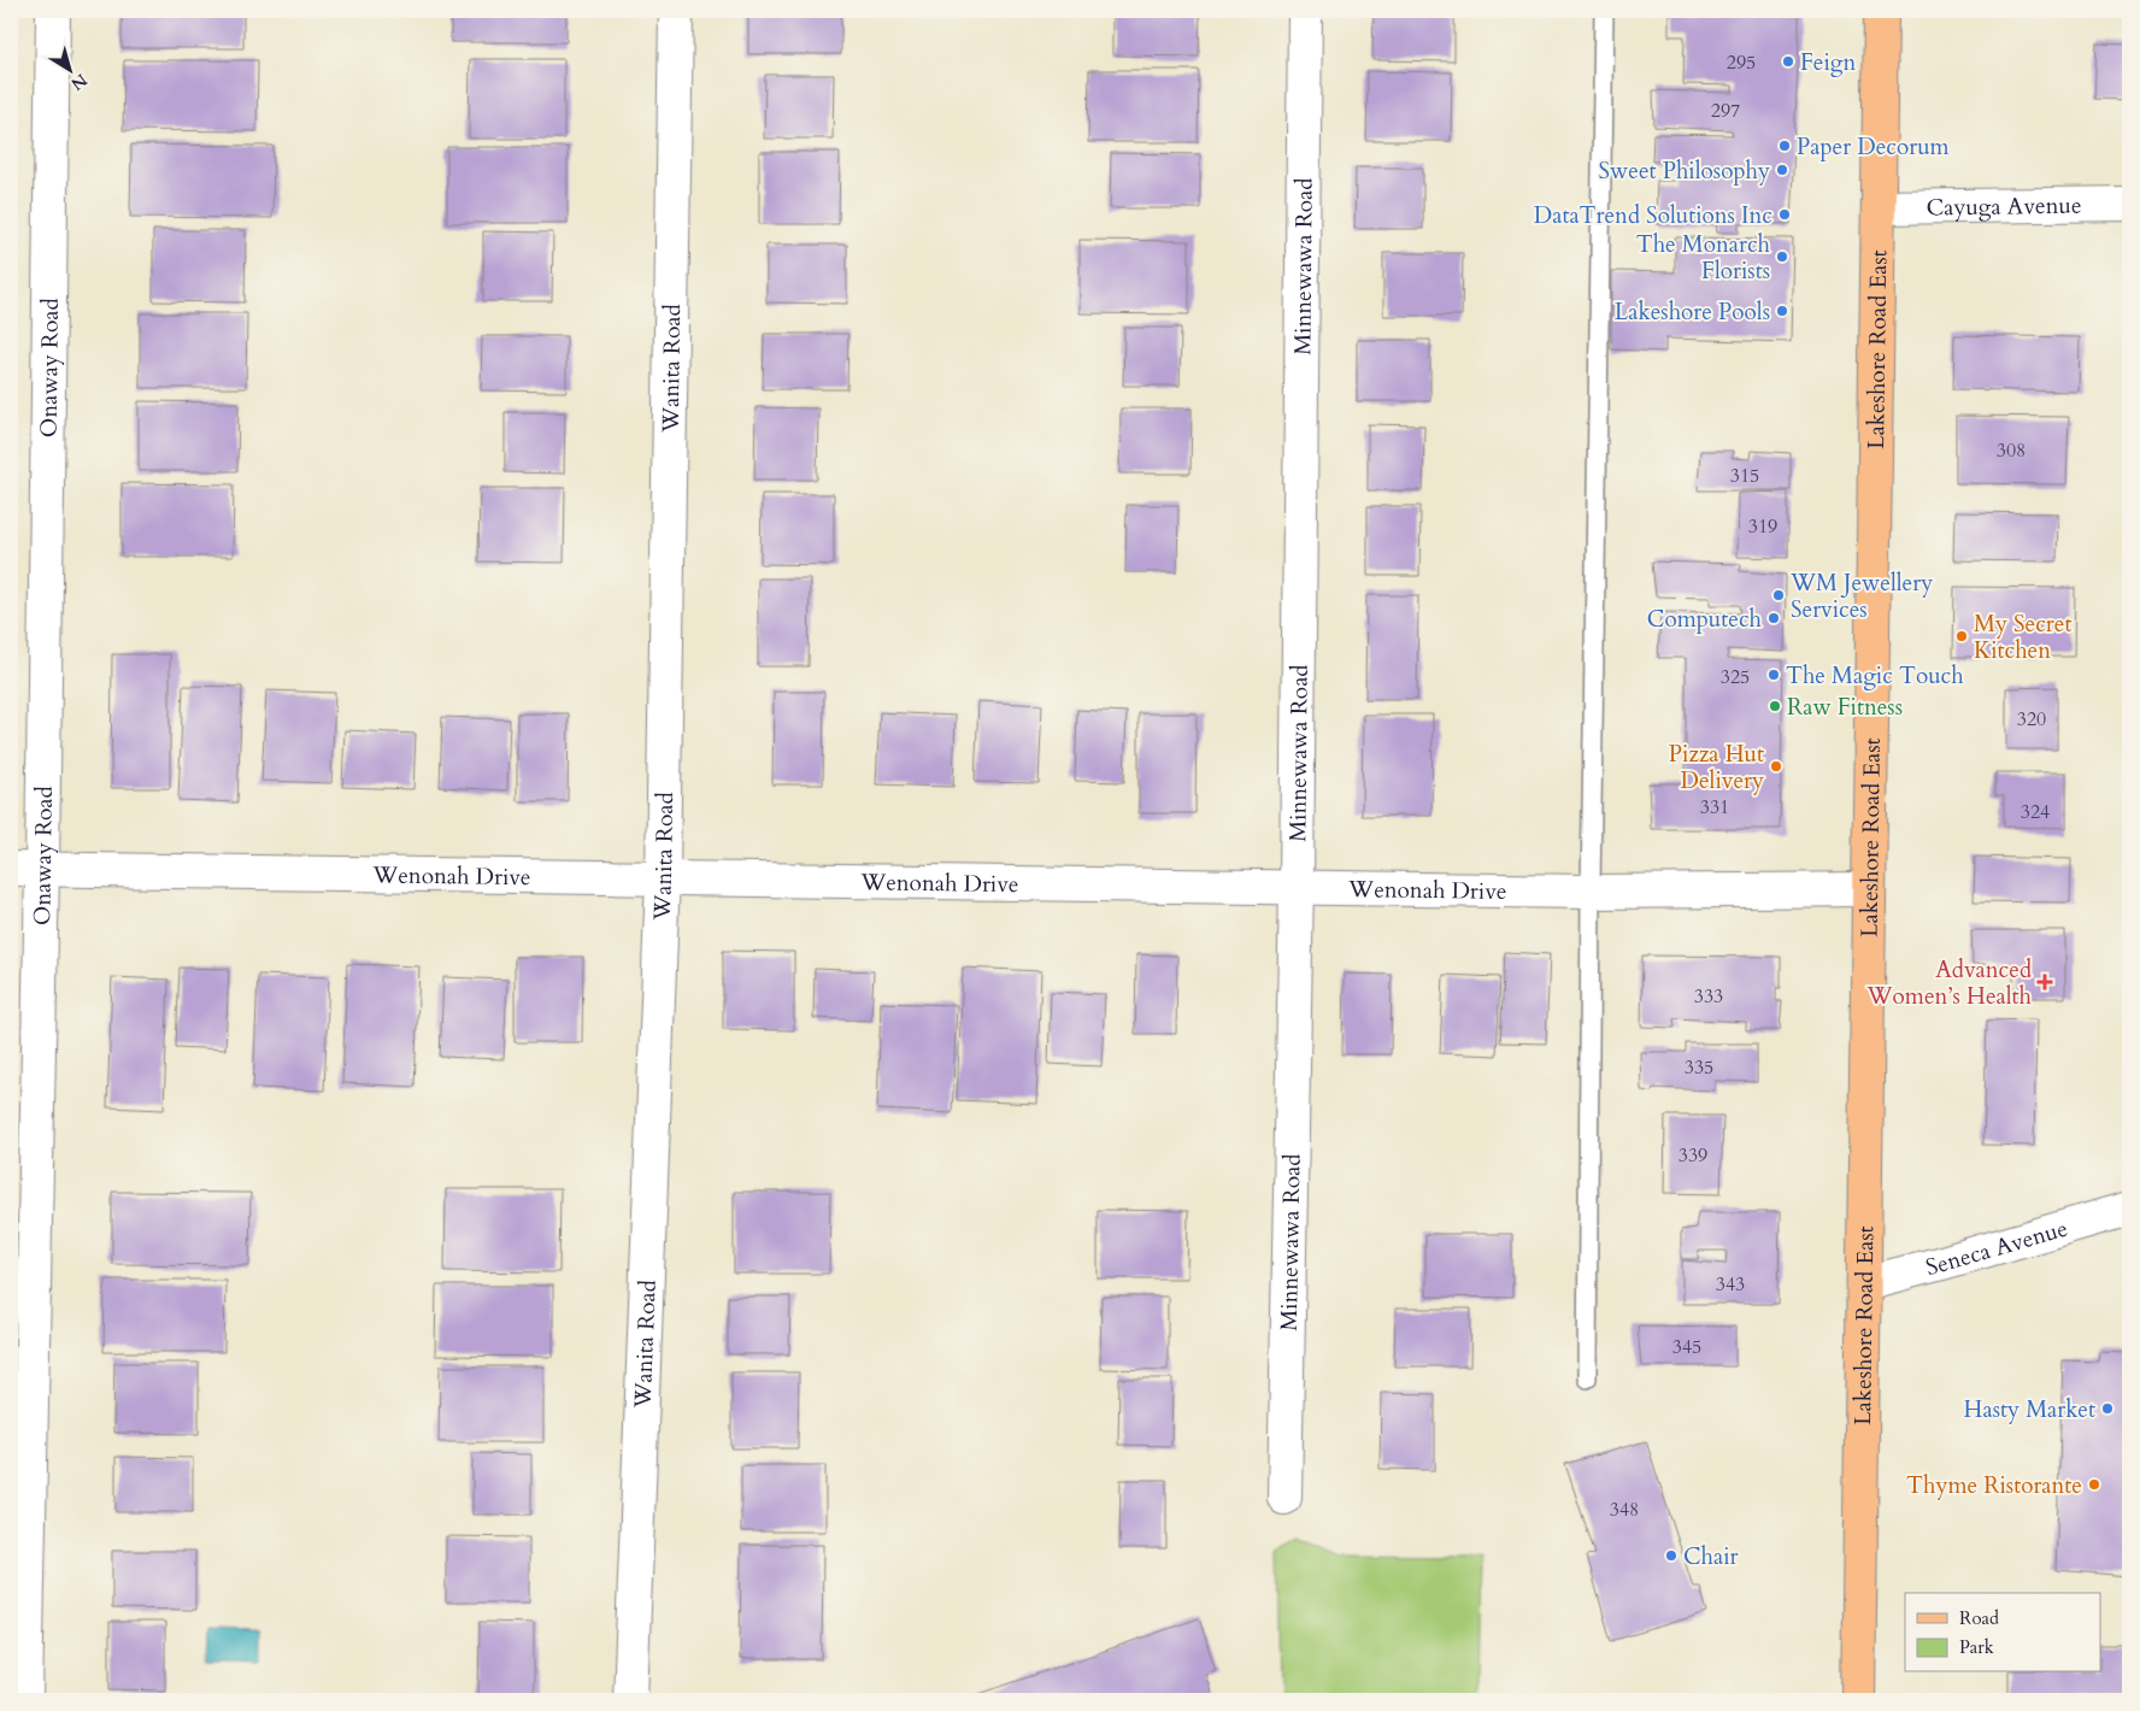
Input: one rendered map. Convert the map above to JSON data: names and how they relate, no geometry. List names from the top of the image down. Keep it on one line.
{"streets":{"main road":["Lakeshore Road East"],"street":["Cayuga Avenue","Minnewawa Road","Onaway Road","Wanita Road","Wenonah Drive","Seneca Avenue"]},"crossings":[["Cayuga Avenue","Lakeshore Road East"],["Minnewawa Road","Wenonah Drive"],["Lakeshore Road East","Wenonah Drive"],["Lakeshore Road East","Seneca Avenue"],["Onaway Road","Wenonah Drive"],["Wanita Road","Wenonah Drive"]],"places":{"other":["Feign","Paper Decorum","Sweet Philosophy","DataTrend Solutions Inc","The Monarch Florists","Lakeshore Pools","WM Jewellery Services","Computech","My Secret Kitchen","The Magic Touch","Raw Fitness","Pizza Hut Delivery","Hasty Market","Thyme Ristorante","Chair"],"health":["Advanced Women’s Health"]},"house_numbers":["295","297","308","315","319","325","320","331","324","333","335","339","343","345","348"],"legend":["Road","Park"],"north":"bottom right"}
